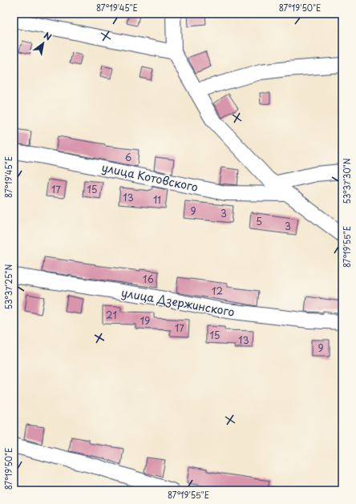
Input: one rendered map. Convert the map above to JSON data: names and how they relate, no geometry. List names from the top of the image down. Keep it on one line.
{"streets":{"street":["улица Котовского","улица Дзержинского"]},"house_numbers":["6","17","15","13","11","9","3","5","3","16","12","21","19","17","15","13","9"],"north":"top right","coordinates":["87°19'45\"E","87°19'50\"E","53°37'30\"N","87°19'55\"E","53°37'25\"N"]}
